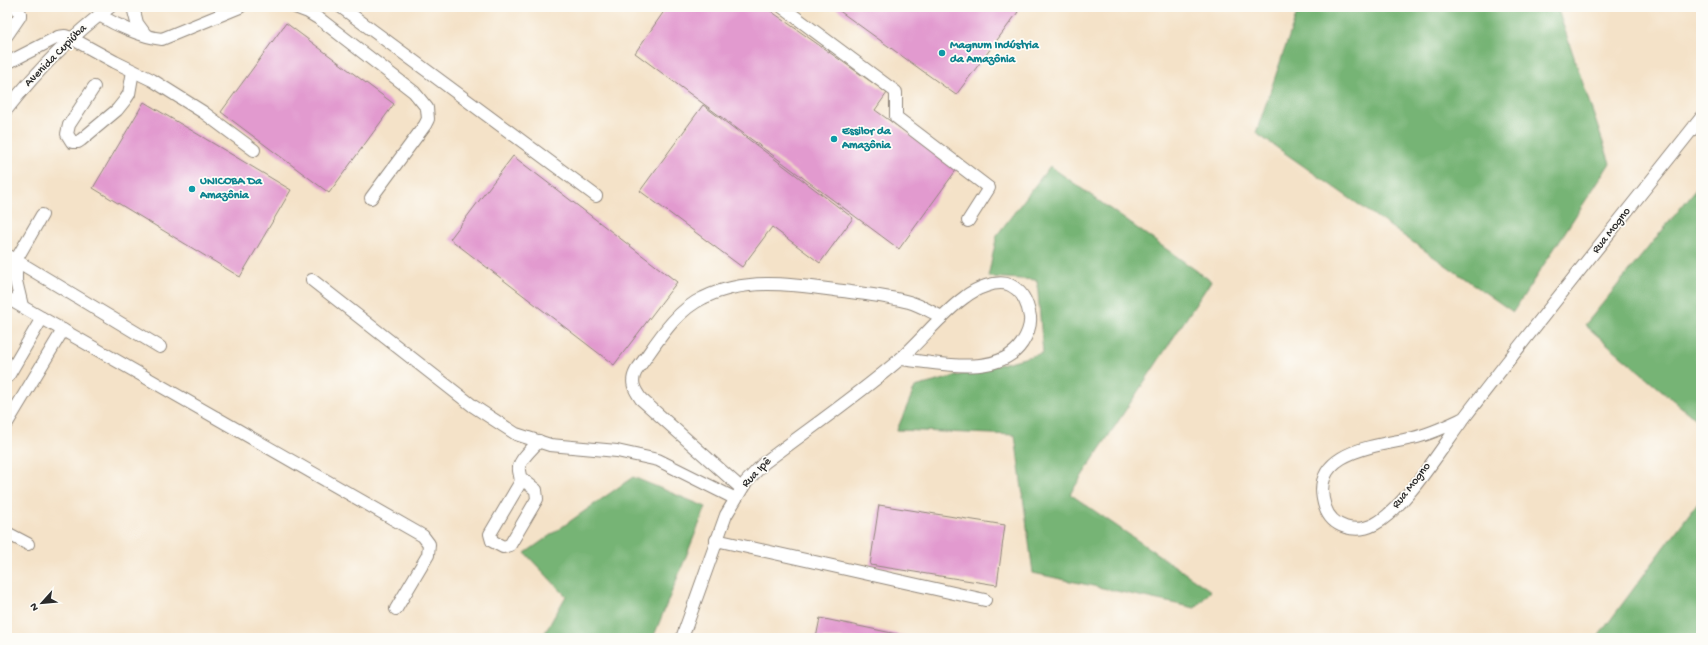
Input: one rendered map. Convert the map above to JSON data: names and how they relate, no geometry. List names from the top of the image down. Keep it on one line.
{"streets":{"street":["Avenida Cupiúba","Rua Mogno","Rua Ipê"]},"places":["Magnum Indústria da Amazônia","Essilor da Amazônia","UNICOBA Da Amazônia"],"north":"bottom left"}
